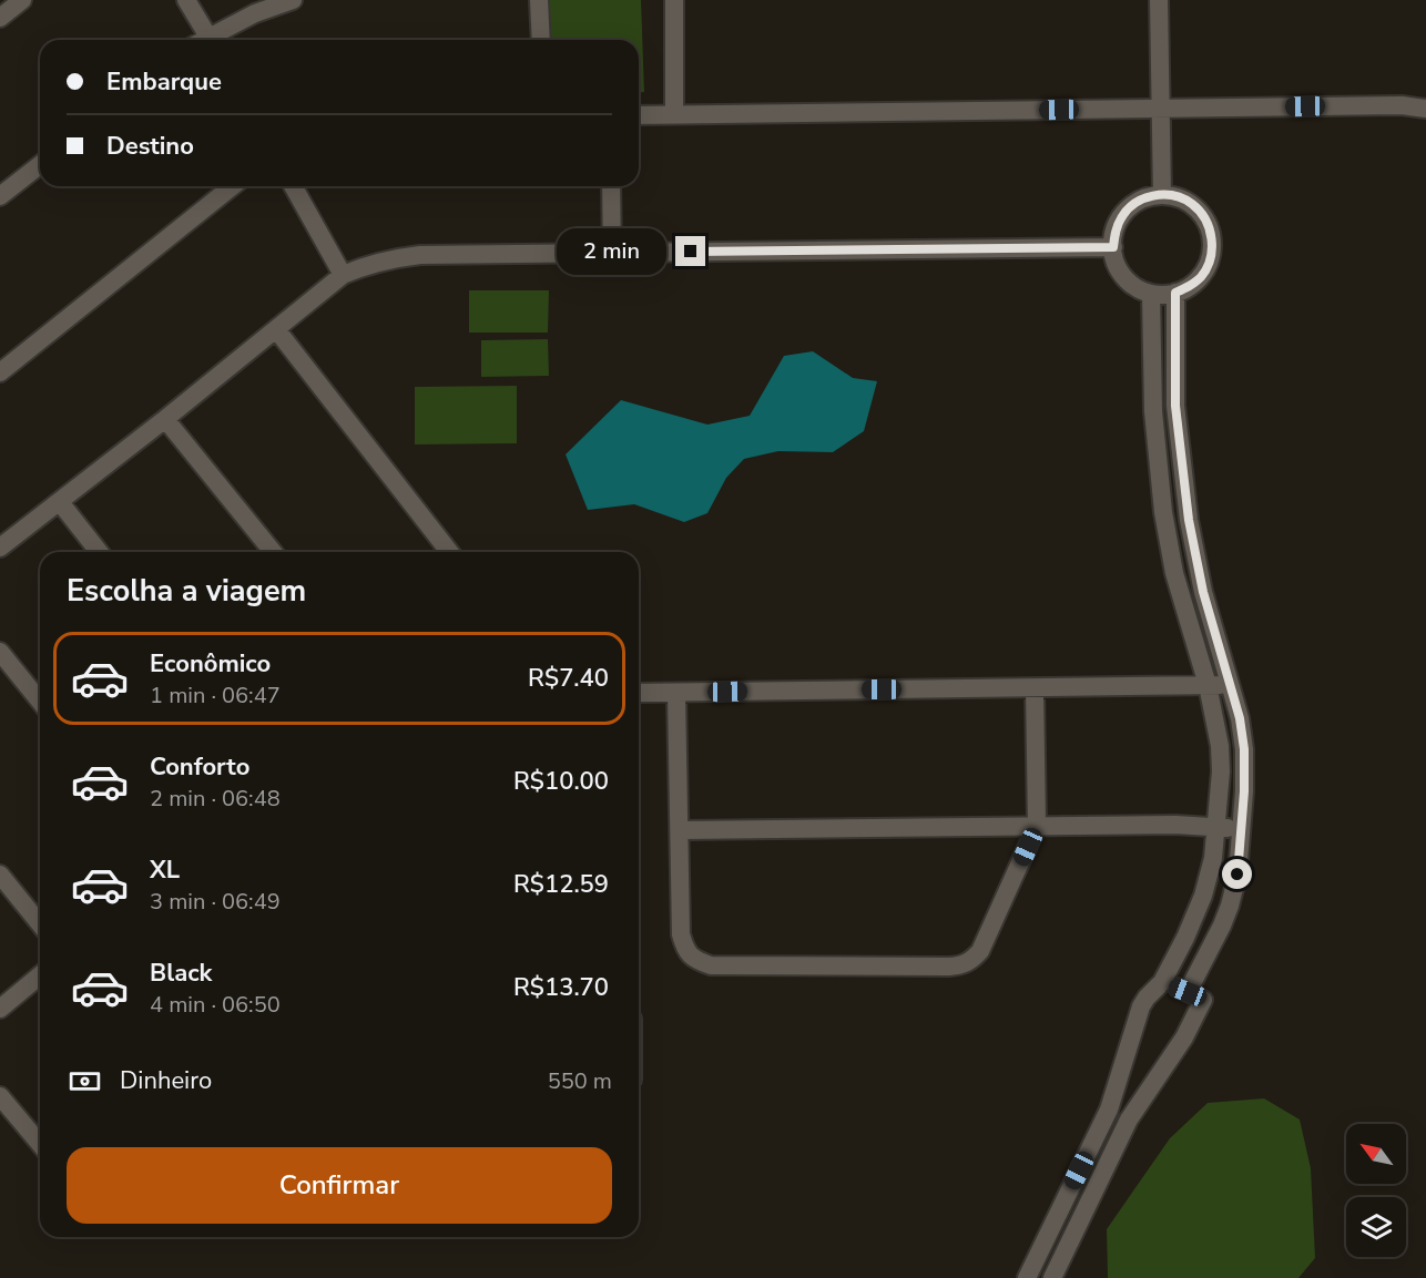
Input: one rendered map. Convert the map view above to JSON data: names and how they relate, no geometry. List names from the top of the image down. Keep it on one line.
{"north":"top left","page":{"banner":["Embarque","Destino"],"bubble":"2 min","heading":"Escolha a viagem","list":[{"name":"Econômico","note":"1 min · 06:47","value":"R$7.40"},{"name":"Conforto","note":"2 min · 06:48","value":"R$10.00"},{"name":"XL","note":"3 min · 06:49","value":"R$12.59"},{"name":"Black","note":"4 min · 06:50","value":"R$13.70"}],"pay":["Dinheiro","550 m"],"buttons":"Confirmar"}}
